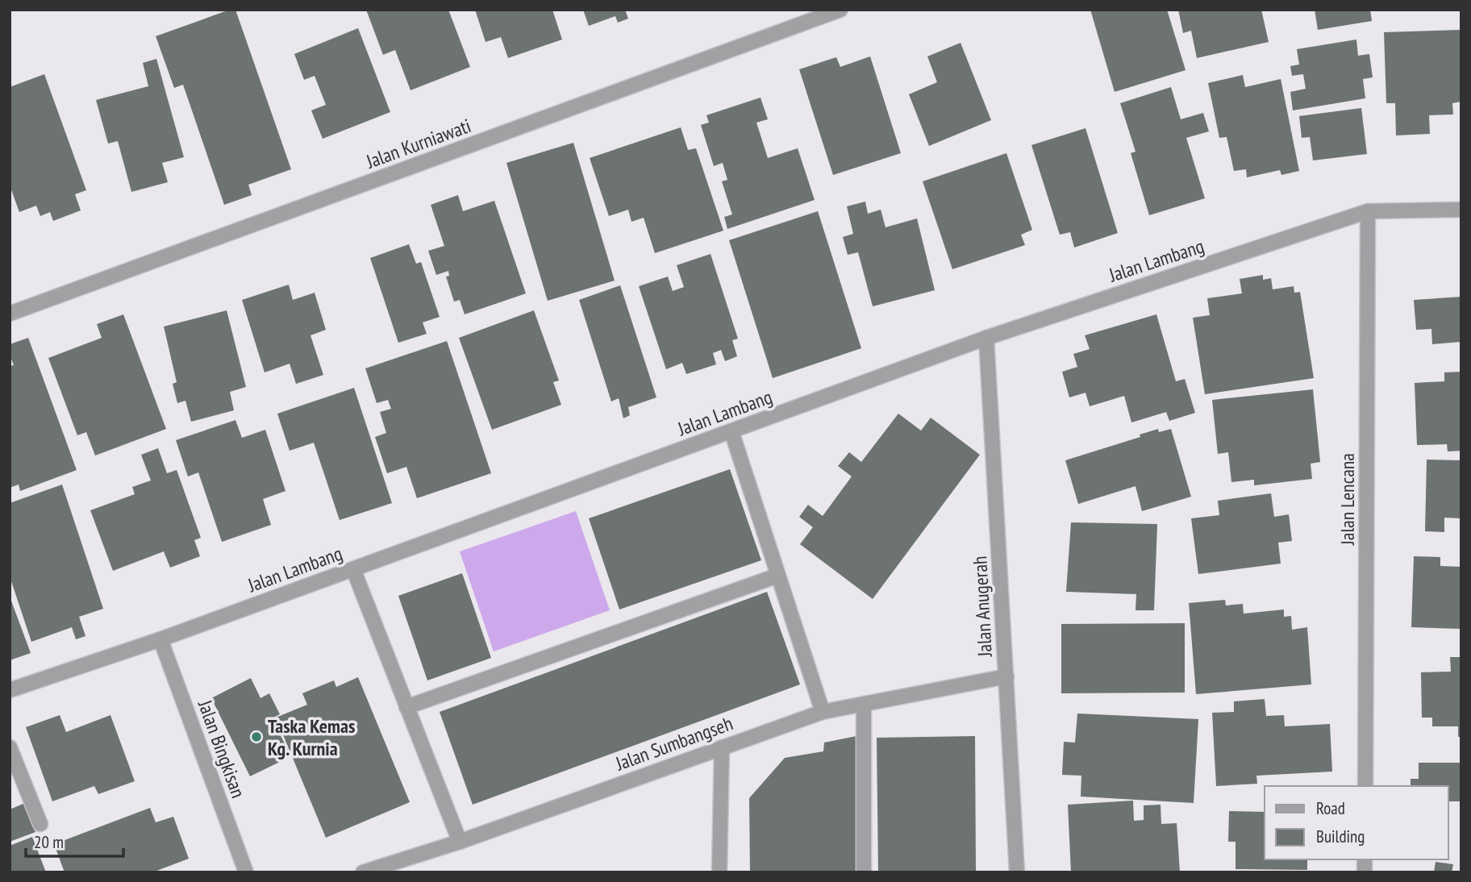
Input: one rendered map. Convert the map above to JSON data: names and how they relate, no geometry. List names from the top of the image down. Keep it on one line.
{"streets":{"street":["Jalan Kurniawati","Jalan Lambang","Jalan Lencana","Jalan Anugerah","Jalan Sumbangseh","Jalan Bingkisan"]},"crossings":[["Jalan Lambang","Jalan Lencana"],["Jalan Lambang","Jalan Anugerah"],["Jalan Lambang","Jalan Bingkisan"],["Jalan Anugerah","Jalan Sumbangseh"]],"places":["Taska Kemas Kg. Kurnia"],"legend":["Road","Building"],"scale_bar":"20 m"}
